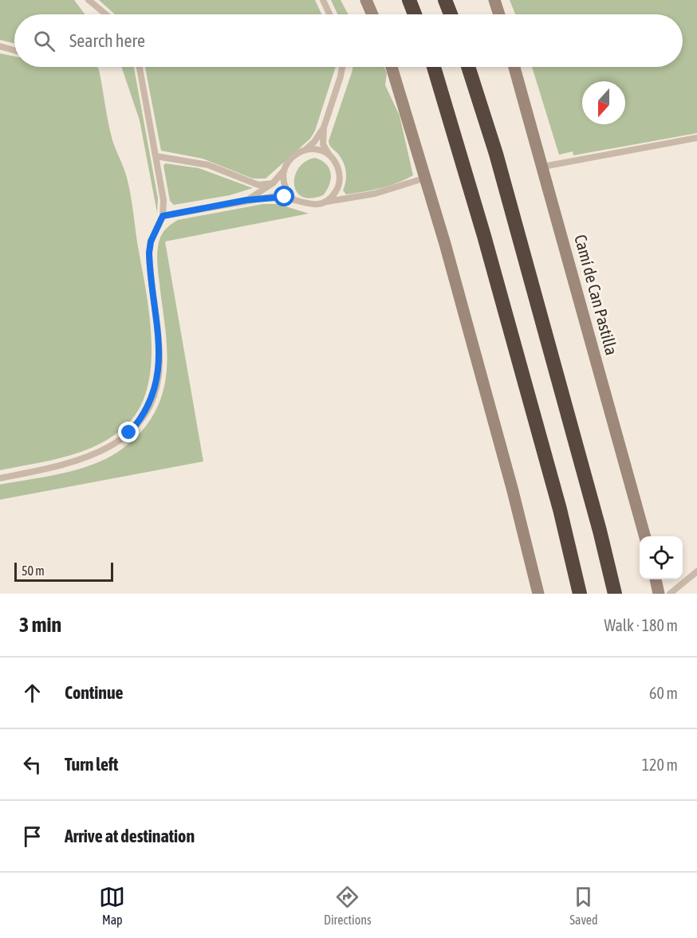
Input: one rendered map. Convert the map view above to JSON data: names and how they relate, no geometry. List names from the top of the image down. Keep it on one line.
{"streets":{"street":["Camí de Can Pastilla"]},"scale_bar":"50 m","north":"bottom","page":{"search":"Search here","scale":"50 m","heading":["3 min","Walk · 180 m"],"list":[["Continue","60 m"],["Turn left","120 m"],"Arrive at destination"],"nav":["Map","Directions","Saved"]}}
